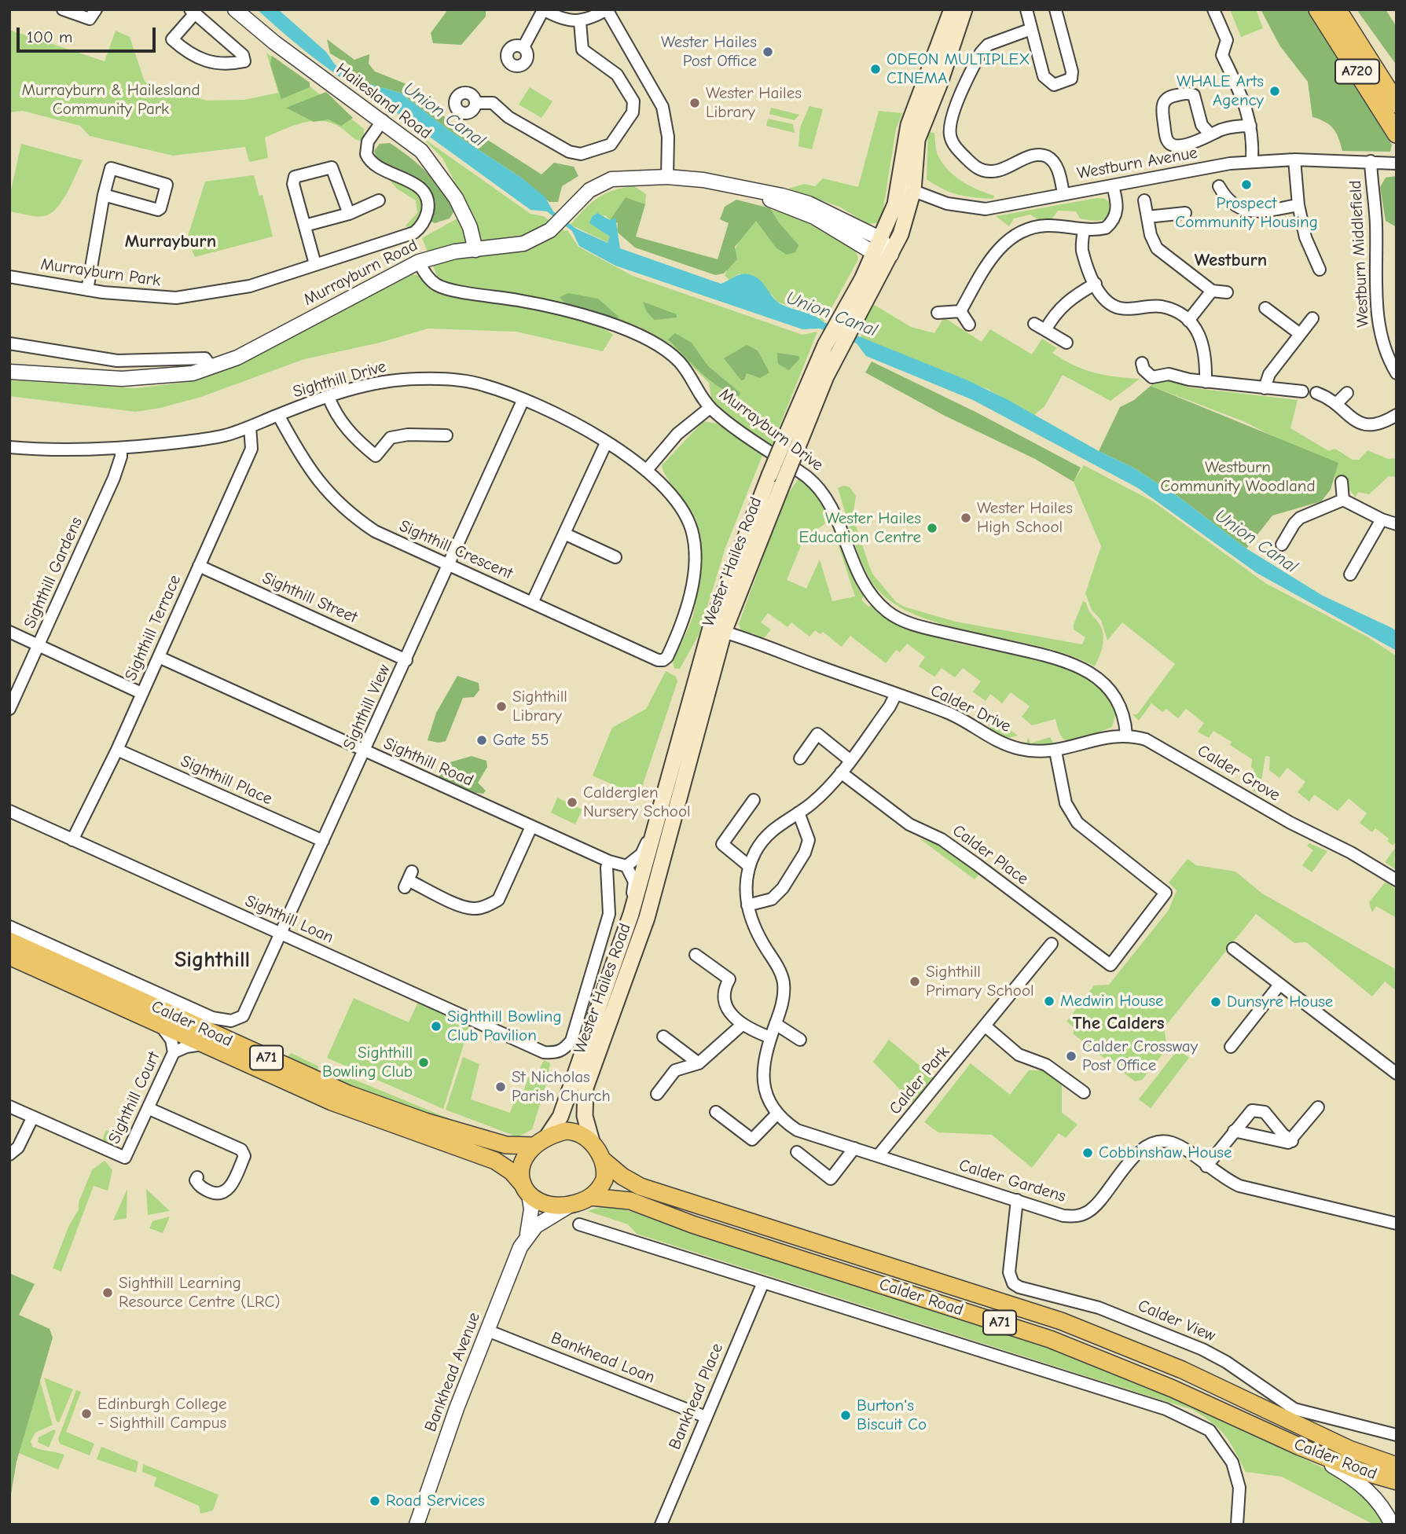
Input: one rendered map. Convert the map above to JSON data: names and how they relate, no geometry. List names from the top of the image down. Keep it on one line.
{"streets":{"highway":["A720"],"main road":["Wester Hailes Road","Calder Road","A71"],"street":["Hailesland Road","Westburn Avenue","Westburn Middlefield","Murrayburn Park","Murrayburn Road","Sighthill Drive","Murrayburn Drive","Sighthill Crescent","Sighthill Gardens","Sighthill Street","Sighthill Terrace","Sighthill View","Calder Drive","Sighthill Road","Calder Grove","Sighthill Place","Calder Place","Sighthill Loan","Calder Park","Sighthill Court","Calder Gardens","Calder View","Bankhead Loan","Bankhead Avenue","Bankhead Place"]},"crossings":[["Hailesland Road","Murrayburn Park"],["Hailesland Road","Murrayburn Road"],["Westburn Avenue","Westburn Middlefield"],["Westburn Avenue","Wester Hailes Road"],["Murrayburn Road","Murrayburn Drive"],["Murrayburn Road","Wester Hailes Road"],["Sighthill Drive","Sighthill Crescent"],["Sighthill Drive","Sighthill Gardens"],["Sighthill Drive","Sighthill Terrace"],["Sighthill Drive","Sighthill View"],["Murrayburn Drive","Calder Grove"],["Sighthill Crescent","Sighthill View"],["Wester Hailes Road","Calder Drive"],["Wester Hailes Road","Sighthill Road"],["Wester Hailes Road","Sighthill Loan"],["Wester Hailes Road","Calder Road"],["Wester Hailes Road","A71"],["Wester Hailes Road","Bankhead Avenue"],["Sighthill Street","Sighthill Terrace"],["Sighthill Street","Sighthill View"],["Sighthill Terrace","Sighthill Road"],["Sighthill Terrace","Sighthill Place"],["Sighthill Terrace","Sighthill Loan"],["Sighthill View","Sighthill Road"],["Sighthill View","Sighthill Place"],["Sighthill View","Sighthill Loan"],["Sighthill View","Calder Road"],["Calder Drive","Calder Grove"],["Calder Drive","Calder Place"],["Calder Drive","Calder Gardens"],["Calder Grove","Calder Place"],["Calder Place","Calder Gardens"],["Calder Road","A71"],["Calder Road","Sighthill Court"],["Calder Road","Bankhead Avenue"],["Calder Road","Bankhead Place"],["A71","Bankhead Avenue"],["Calder Park","Calder Gardens"],["Calder Gardens","Calder View"],["Bankhead Loan","Bankhead Avenue"],["Bankhead Loan","Bankhead Place"]],"districts":["Murrayburn","Westburn","Sighthill","The Calders"],"water":["Union Canal"],"parks":["Murrayburn & Hailesland Community Park","Westburn Community Woodland"],"places":["Wester Hailes Post Office","ODEON MULTIPLEX CINEMA","WHALE Arts Agency","Wester Hailes Library","Prospect Community Housing","Wester Hailes High School","Wester Hailes Education Centre","Sighthill Library","Gate 55","Calderglen Nursery School","Sighthill Primary School","Medwin House","Dunsyre House","Sighthill Bowling Club Pavilion","Calder Crossway Post Office","Sighthill Bowling Club","St Nicholas Parish Church","Cobbinshaw House","Sighthill Learning Resource Centre (LRC)","Edinburgh College - Sighthill Campus","Burton's Biscuit Co","Road Services"],"scale_bar":"100 m"}
